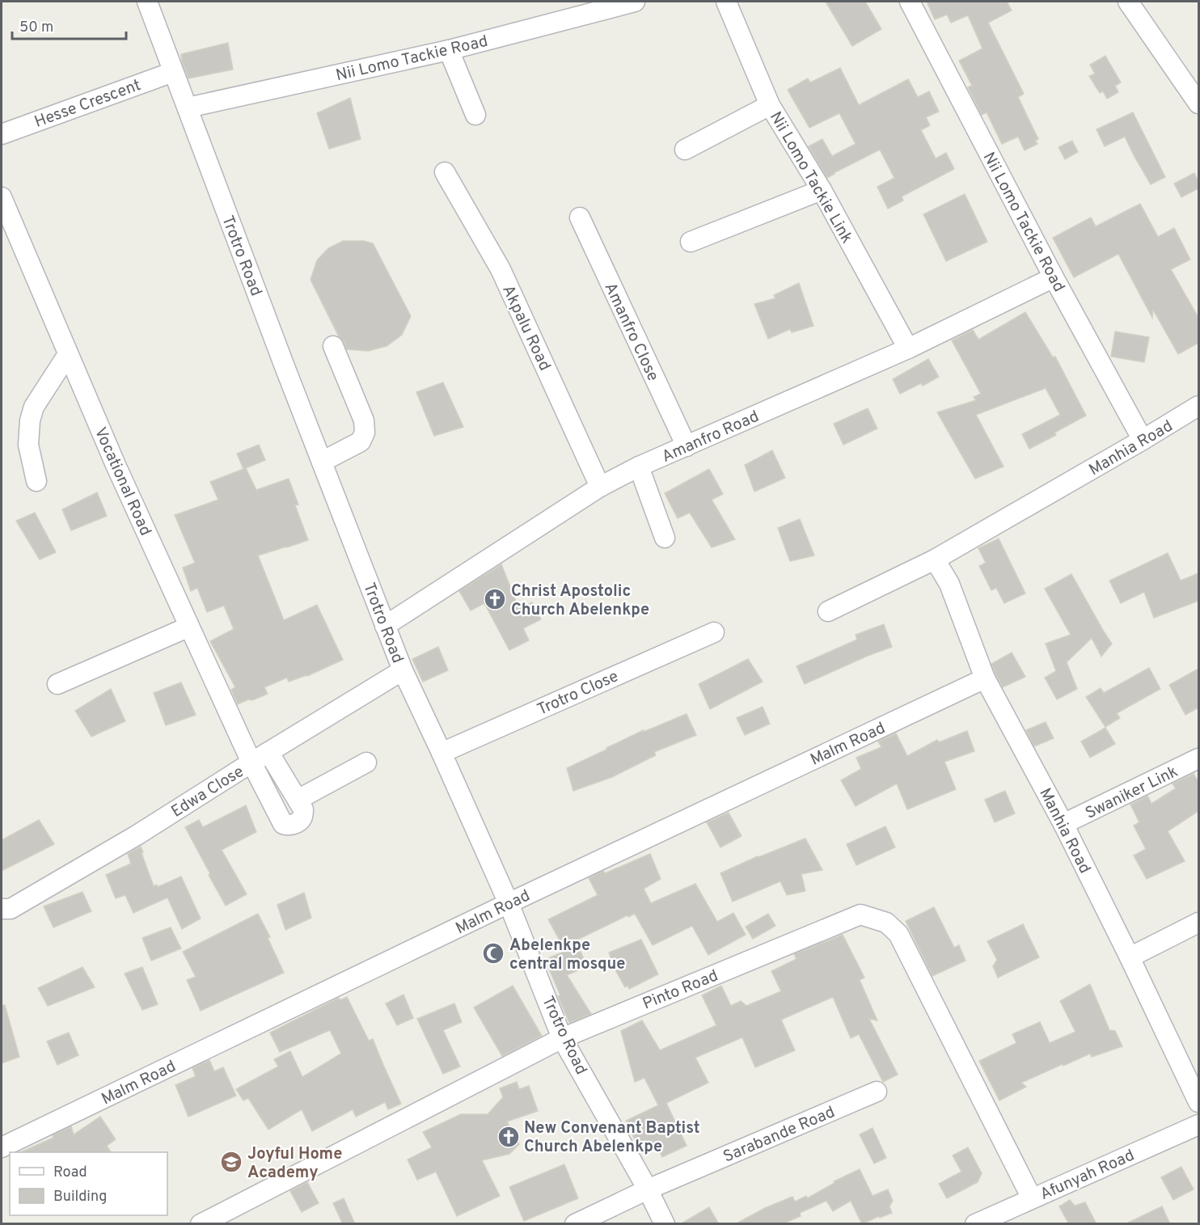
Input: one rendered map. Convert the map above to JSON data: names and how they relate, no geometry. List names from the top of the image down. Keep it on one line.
{"streets":{"street":["Nii Lomo Tackie Road","Hesse Crescent","Nii Lomo Tackie Link","Trotro Road","Akpalu Road","Amanfro Close","Amanfro Road","Manhia Road","Vocational Road","Trotro Close","Malm Road","Edwa Close","Swaniker Link","Pinto Road","Sarabande Road","Afunyah Road"]},"crossings":[["Nii Lomo Tackie Road","Trotro Road"],["Nii Lomo Tackie Road","Amanfro Road"],["Nii Lomo Tackie Road","Manhia Road"],["Hesse Crescent","Trotro Road"],["Nii Lomo Tackie Link","Amanfro Road"],["Trotro Road","Amanfro Road"],["Trotro Road","Trotro Close"],["Trotro Road","Malm Road"],["Trotro Road","Edwa Close"],["Trotro Road","Pinto Road"],["Trotro Road","Sarabande Road"],["Akpalu Road","Amanfro Road"],["Amanfro Close","Amanfro Road"],["Manhia Road","Malm Road"],["Manhia Road","Swaniker Link"],["Vocational Road","Edwa Close"],["Pinto Road","Afunyah Road"]],"places":{"church":["Christ Apostolic Church Abelenkpe","New Convenant Baptist Church Abelenkpe"],"mosque":["Abelenkpe central mosque"],"school or university":["Joyful Home Academy"]},"legend":["Road","Building"],"scale_bar":"50 m"}
